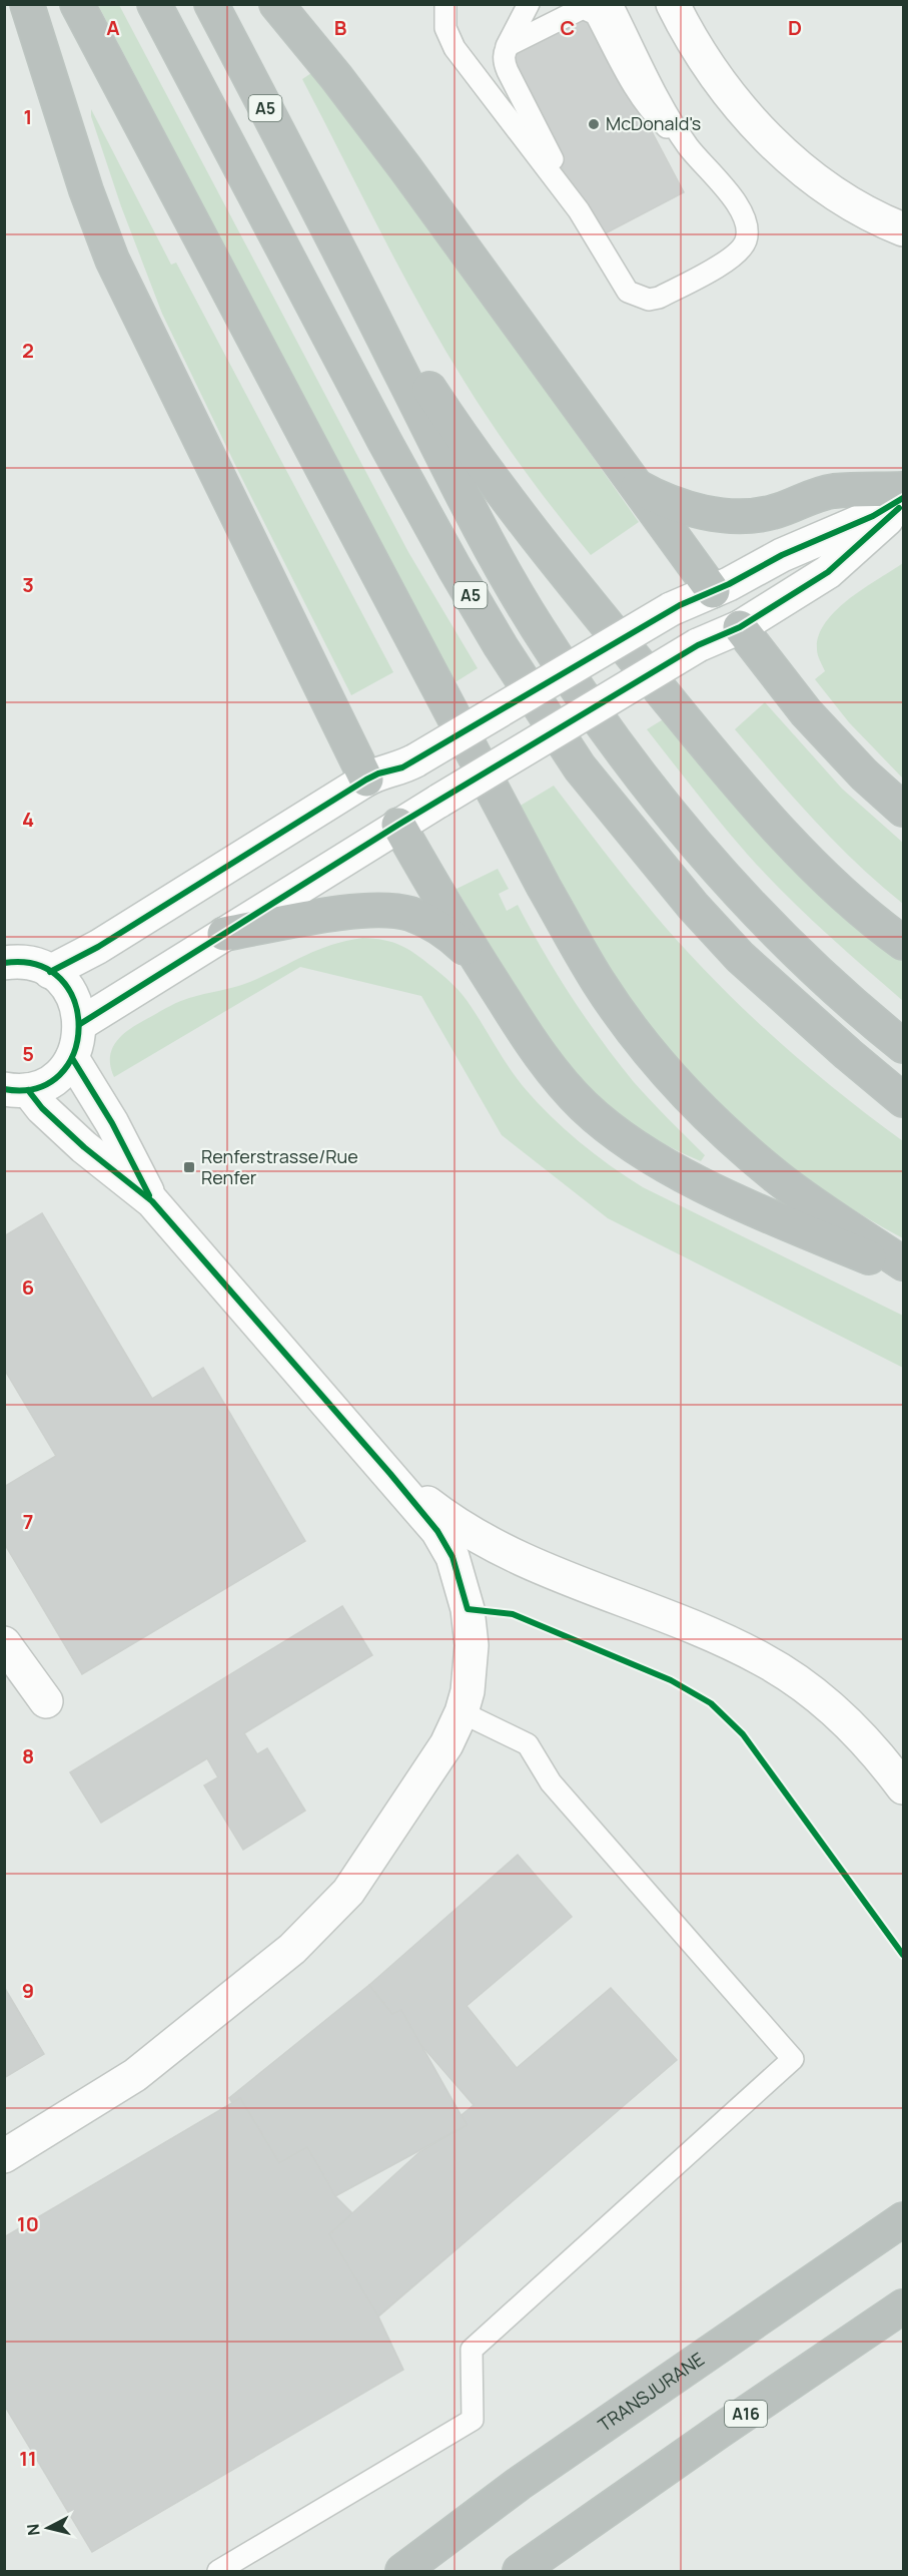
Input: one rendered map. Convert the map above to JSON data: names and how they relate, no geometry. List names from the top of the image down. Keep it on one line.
{"streets":{"highway":["A5","TRANSJURANE","A16"]},"places":{"other":["McDonald's"],"transit":["Renferstrasse/Rue Renfer"]},"north":"left","grid":{"columns":["A","B","C","D"],"rows":["1","2","3","4","5","6","7","8","9","10","11"]}}
